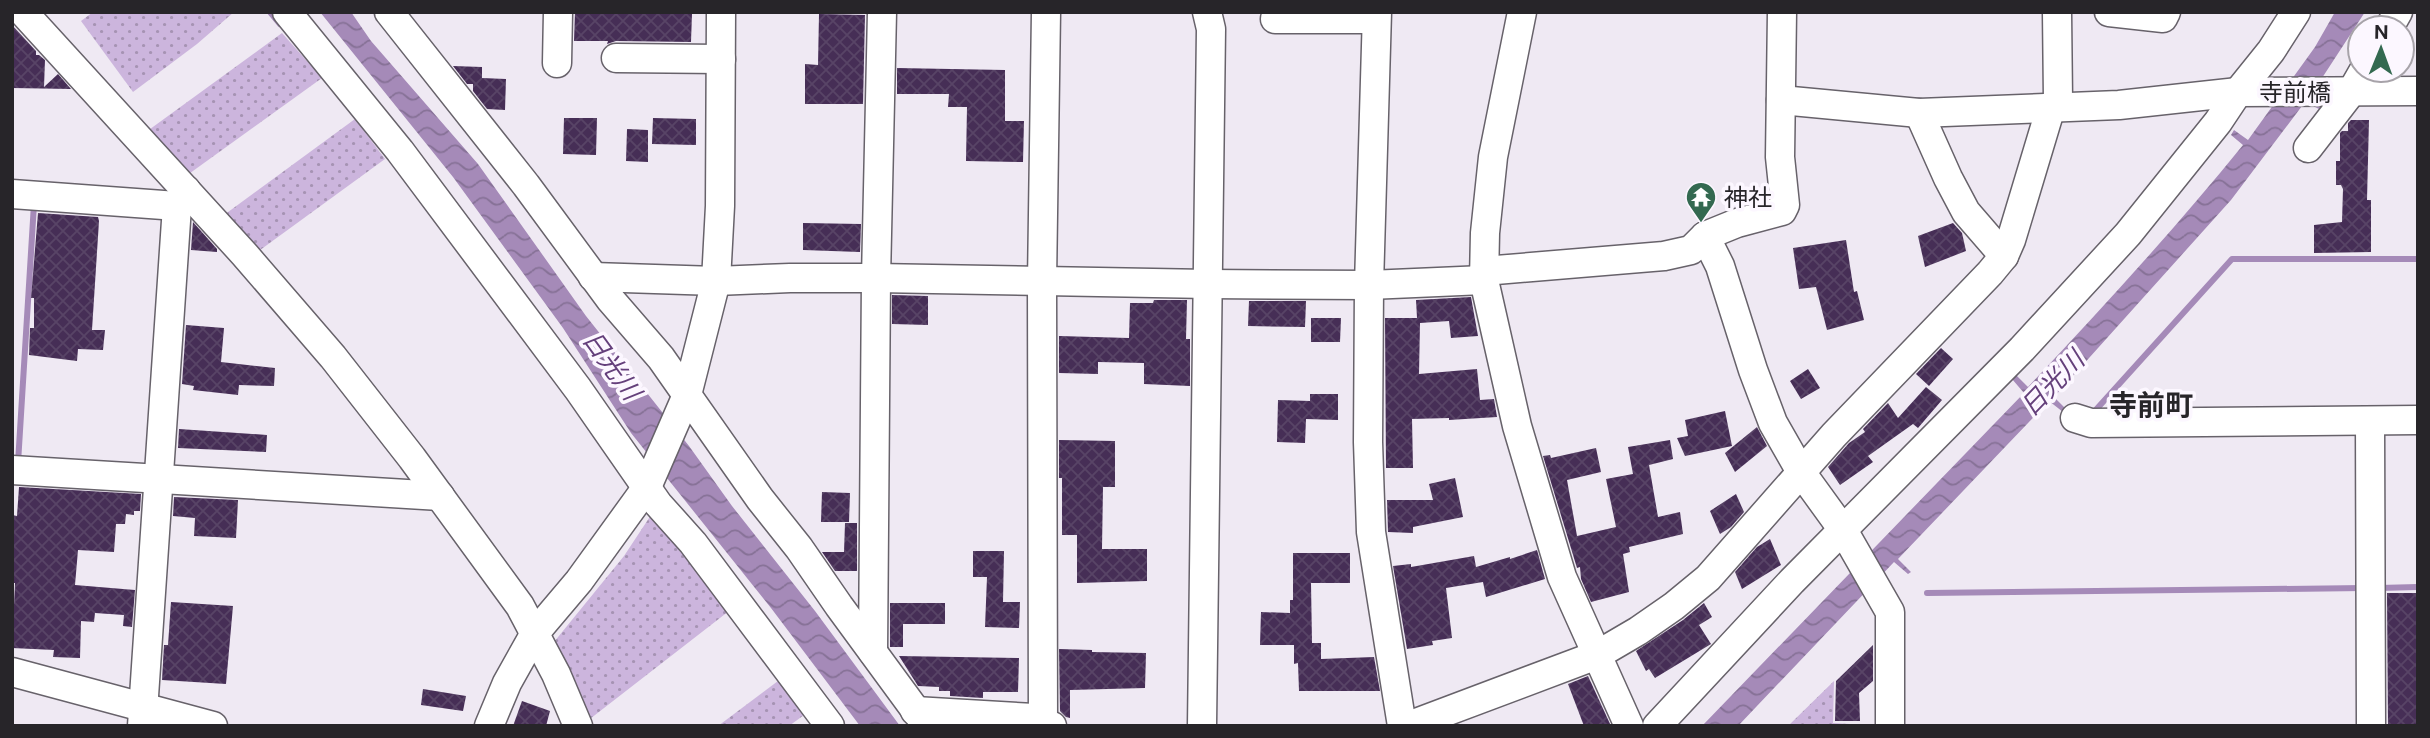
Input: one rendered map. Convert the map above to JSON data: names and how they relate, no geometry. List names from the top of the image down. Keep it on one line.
{"streets":{"street":["寺前橋"]},"districts":["寺前町"],"water":["日光川"],"places":{"temple":["神社"]},"north":"top"}
